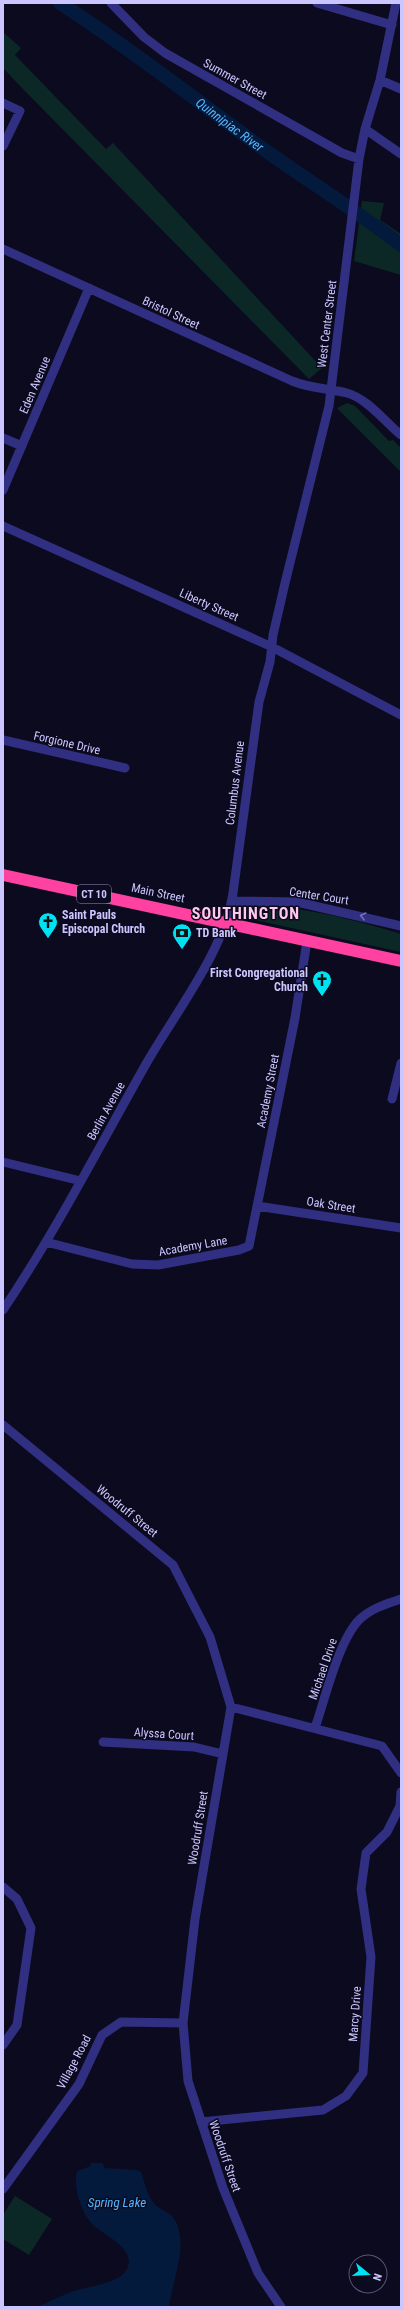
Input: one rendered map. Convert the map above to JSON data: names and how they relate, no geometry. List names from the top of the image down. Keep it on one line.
{"streets":{"highway":["Main Street","CT 10"],"street":["Summer Street","Bristol Street","West Center Street","Eden Avenue","Liberty Street","Forgione Drive","Columbus Avenue","Center Court","Academy Street","Berlin Avenue","Oak Street","Academy Lane","Woodruff Street","Michael Drive","Alyssa Court","Marcy Drive","Village Road"]},"crossings":[["Summer Street","West Center Street"],["Bristol Street","West Center Street"],["Bristol Street","Eden Avenue"],["West Center Street","Liberty Street"],["West Center Street","Columbus Avenue"],["Liberty Street","Columbus Avenue"],["Columbus Avenue","Main Street"],["Columbus Avenue","Center Court"],["Columbus Avenue","Berlin Avenue"],["Main Street","Academy Street"],["Main Street","Berlin Avenue"],["Academy Street","Oak Street"],["Academy Street","Academy Lane"],["Berlin Avenue","Academy Lane"],["Woodruff Street","Alyssa Court"],["Woodruff Street","Marcy Drive"],["Woodruff Street","Village Road"]],"one_way":["Center Court"],"districts":["SOUTHINGTON"],"water":["Quinnipiac River","Spring Lake"],"places":{"church":["Saint Pauls Episcopal Church","First Congregational Church"],"bank":["TD Bank"]},"north":"right"}
